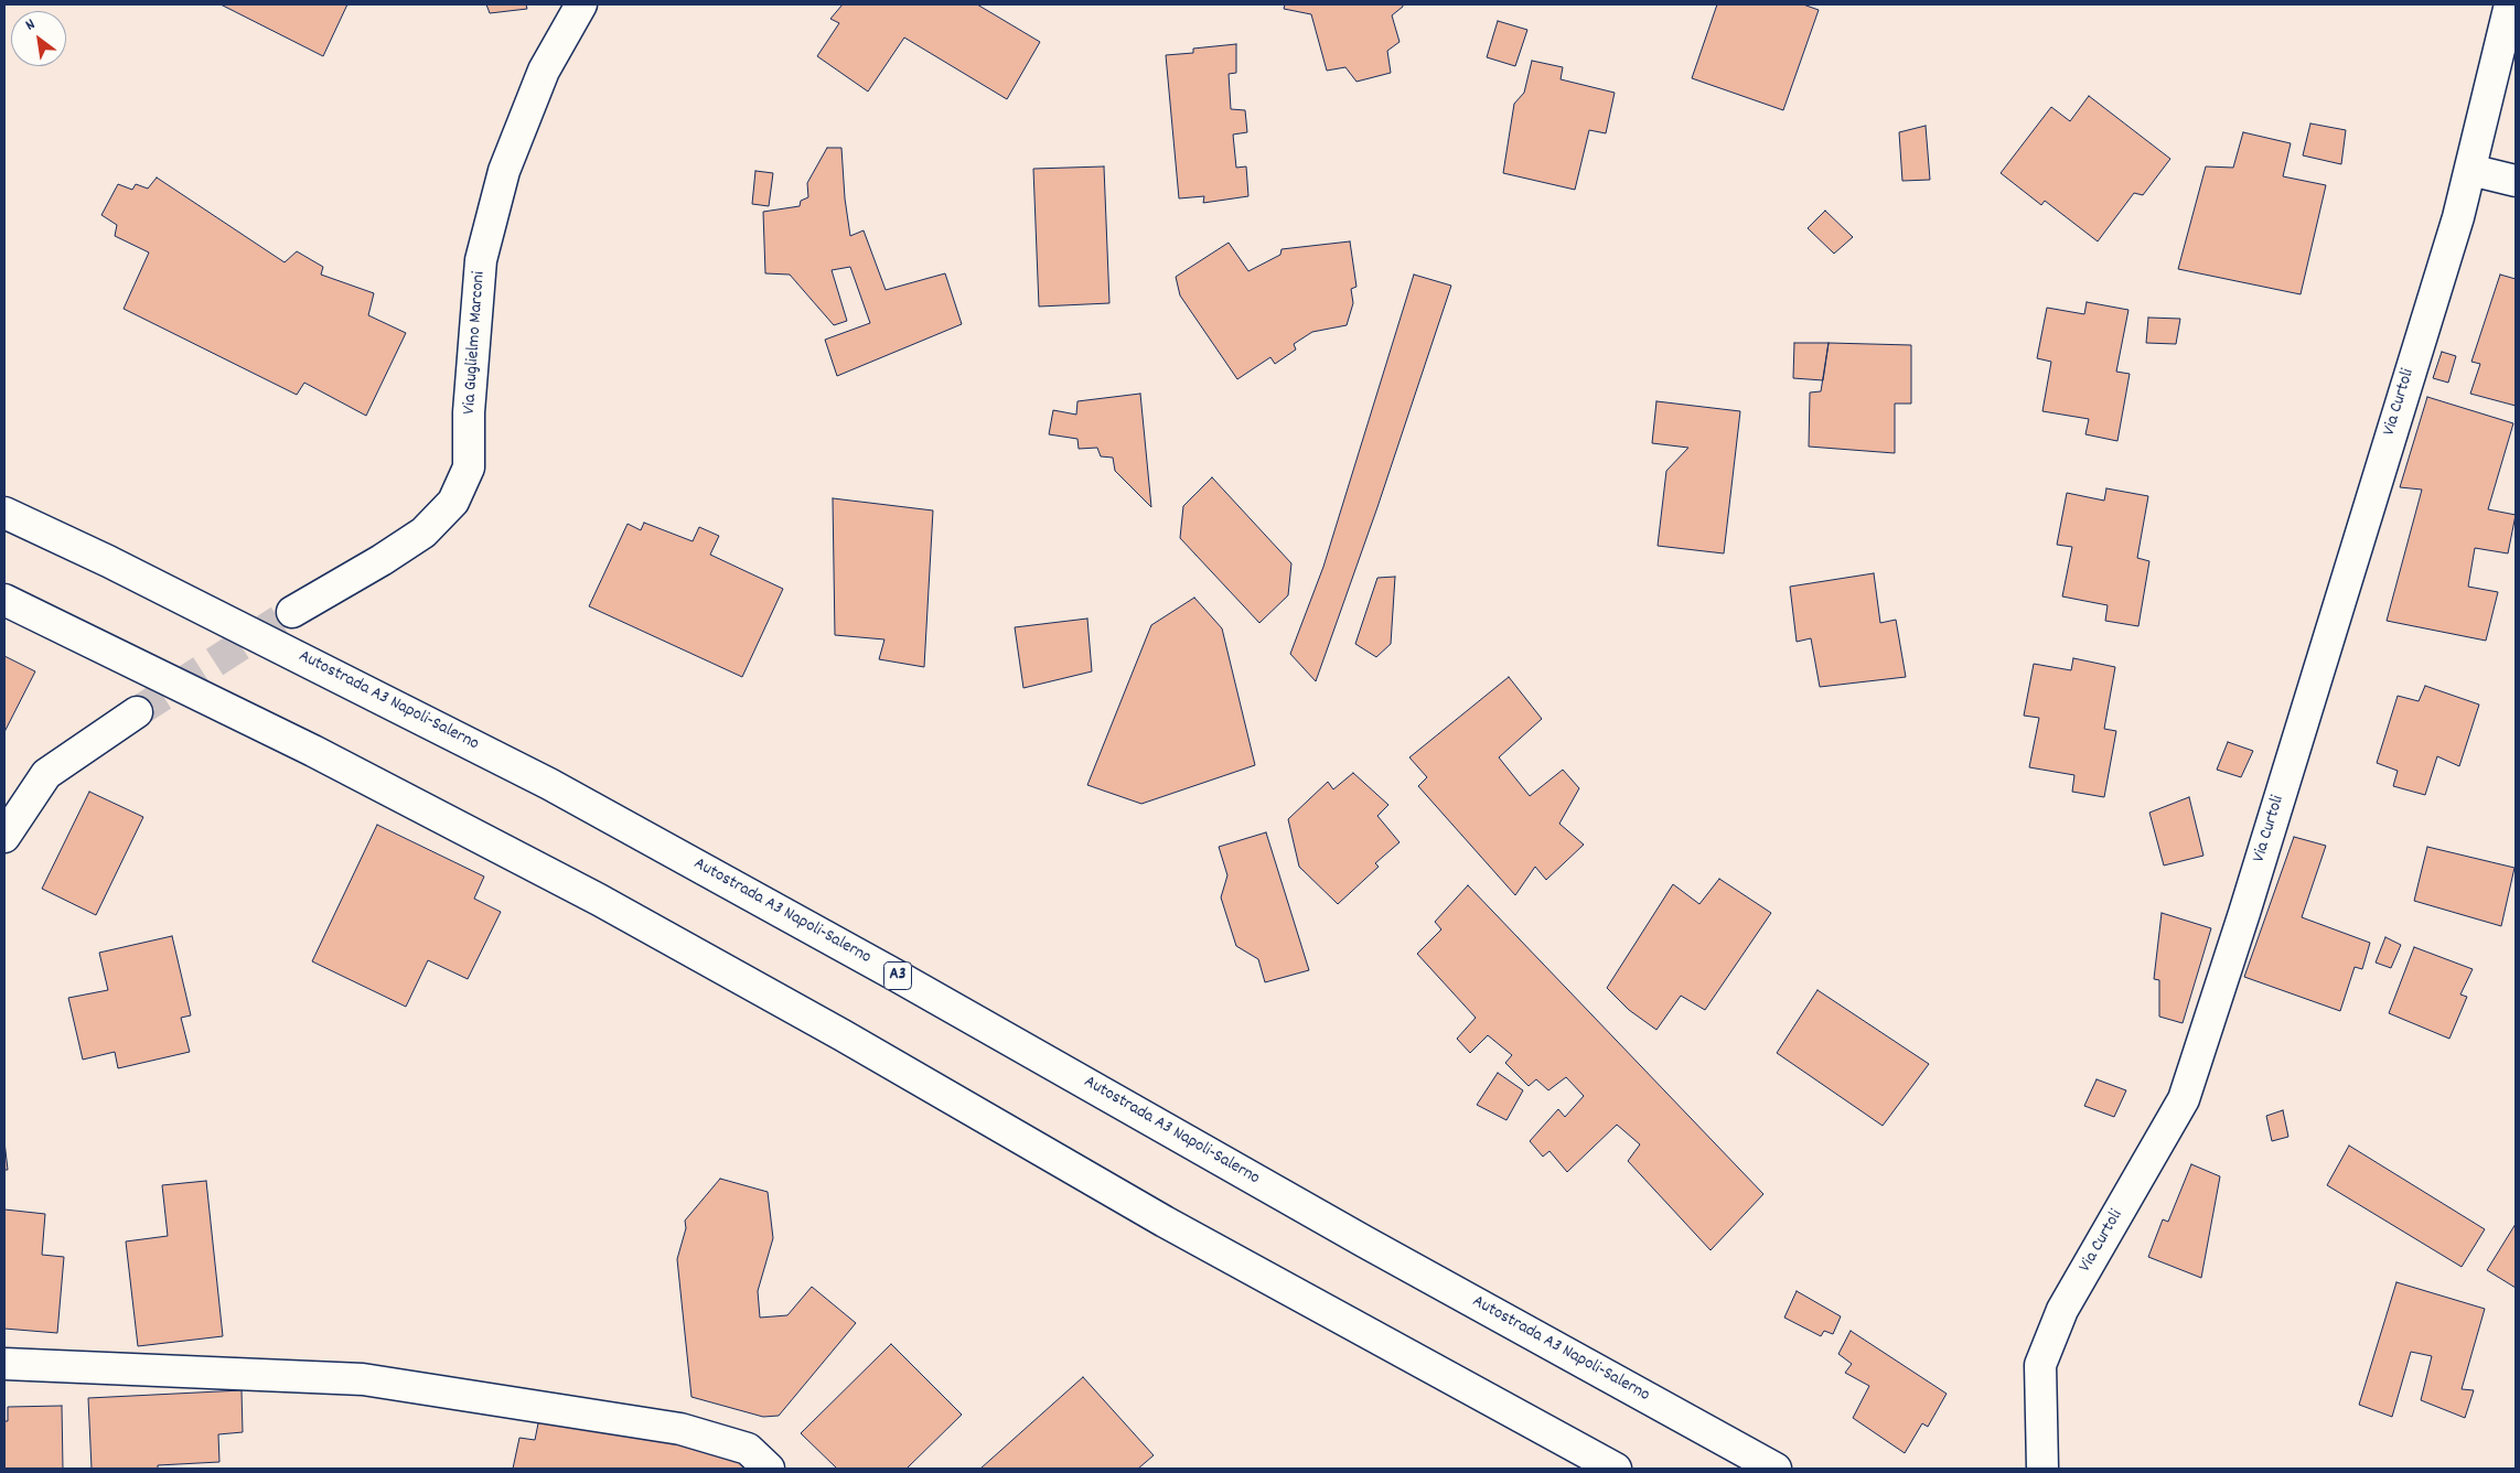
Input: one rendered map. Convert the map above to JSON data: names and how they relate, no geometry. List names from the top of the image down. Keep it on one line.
{"streets":{"main road":["Via Guglielmo Marconi","Via Curtoli","Autostrada A3 Napoli-Salerno","A3"]},"north":"top left"}
